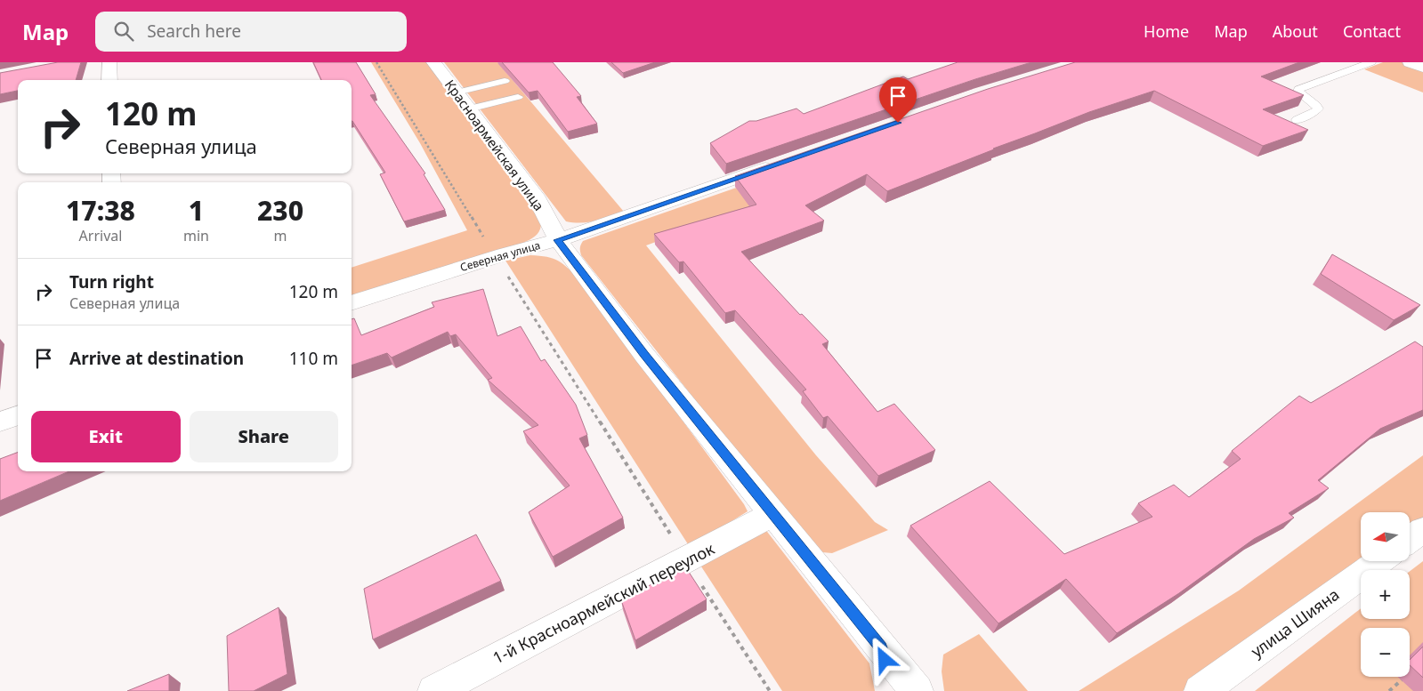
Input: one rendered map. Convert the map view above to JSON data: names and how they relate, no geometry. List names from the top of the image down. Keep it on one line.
{"streets":{"street":["Красноармейская улица","Северная улица","1-й Красноармейский переулок","улица Шияна"]},"crossings":[["Красноармейская улица","Северная улица"],["Красноармейская улица","1-й Красноармейский переулок"]],"north":"left","page":{"header":"Map","search":"Search here","nav":["Home","Map","About","Contact"],"turn":["120 m","Северная улица"],"eta":["17:38","Arrival","1","min","230","m"],"list":[{"name":"Turn right","note":"Северная улица","value":"120 m"},{"name":"Arrive at destination","value":"110 m"}],"buttons":["Exit","Share"],"map_buttons":["+","−"]}}
